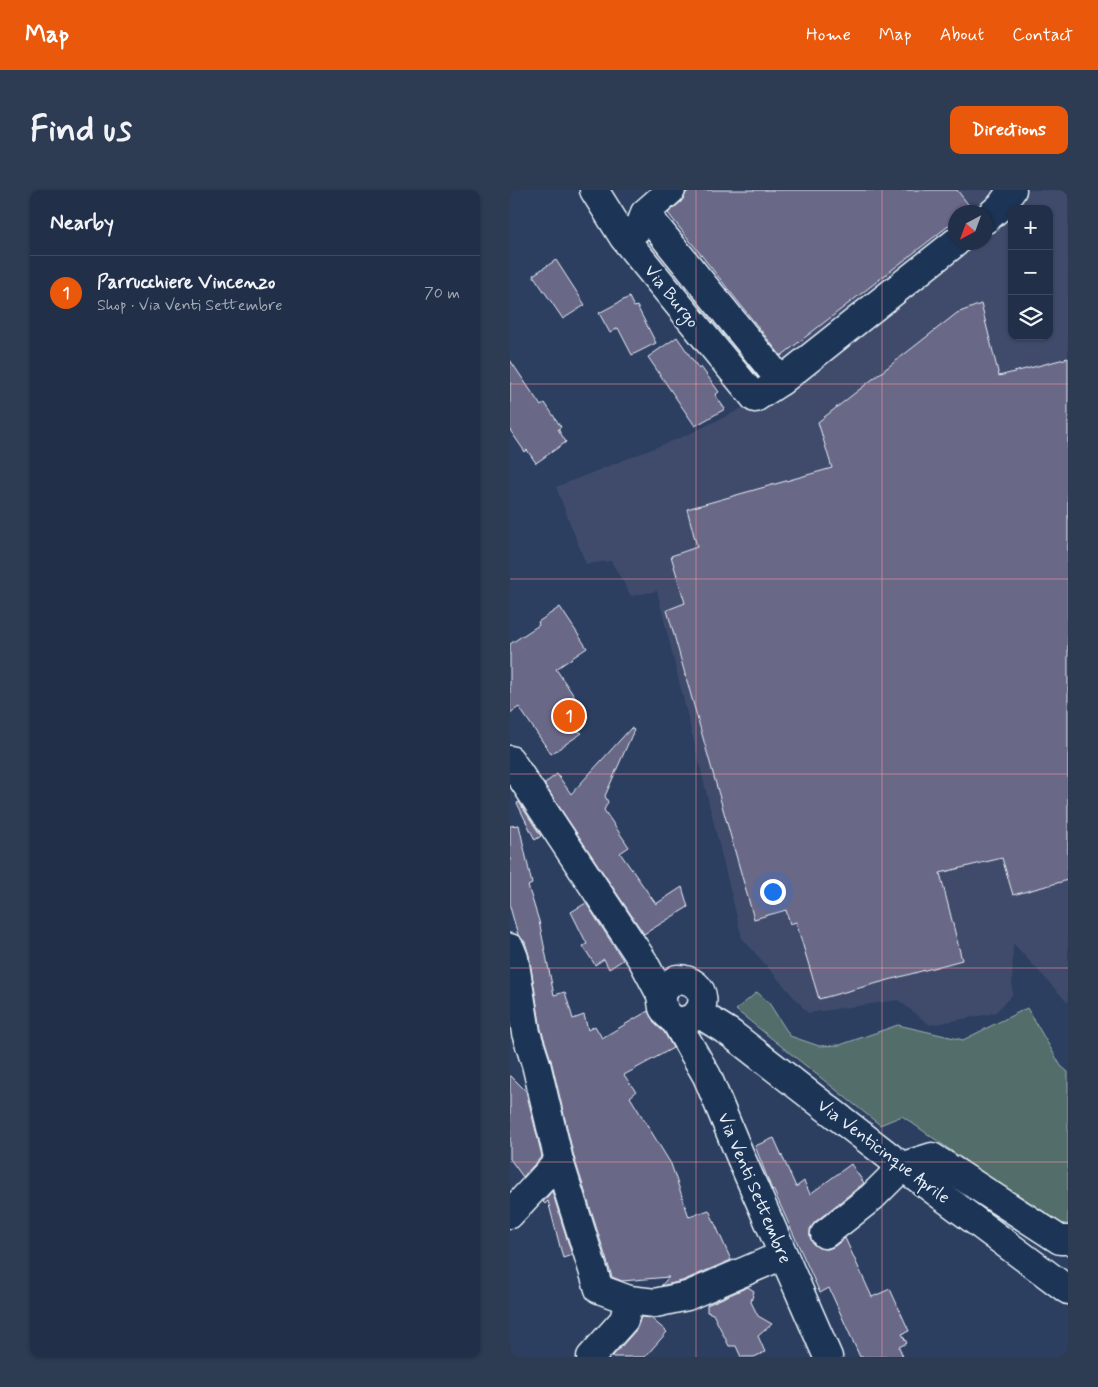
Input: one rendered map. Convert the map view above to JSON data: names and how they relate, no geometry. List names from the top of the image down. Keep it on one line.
{"streets":{"street":["Via Burgo","Via Venticinque Aprile","Via Venti Settembre"]},"crossings":[["Via Venticinque Aprile","Via Venti Settembre"]],"north":"bottom left","page":{"header":"Map","nav":["Home","Map","About","Contact"],"buttons":"Directions","title":"Find us","heading":"Nearby","map_buttons":["+","−"],"list":[{"mark":"1","name":"Parrucchiere Vincenzo","note":"Shop · Via Venti Settembre","value":"70 m"}],"pins":"1"}}
